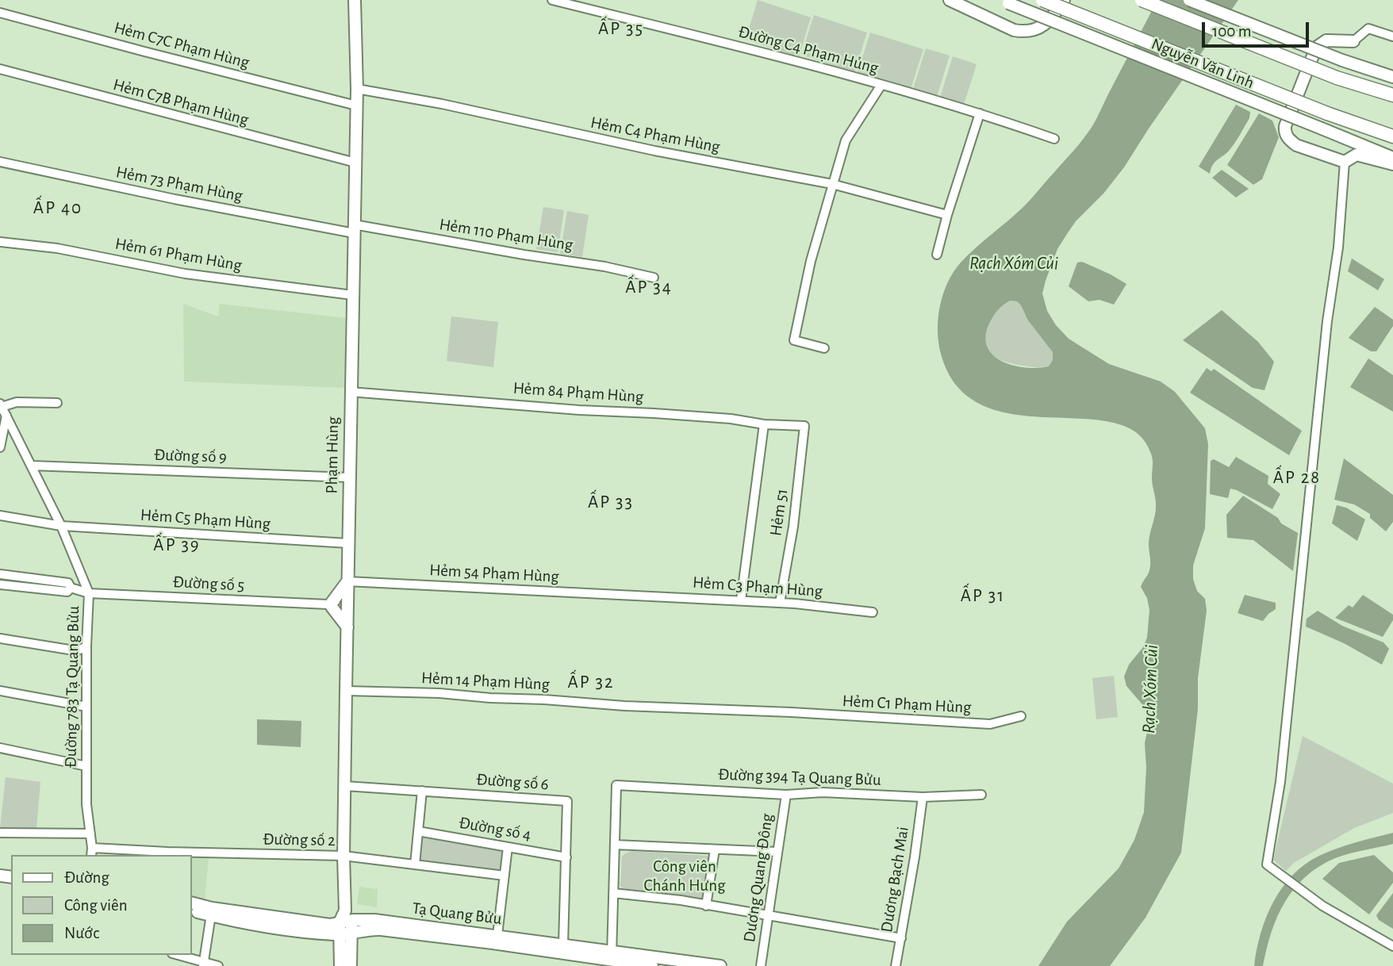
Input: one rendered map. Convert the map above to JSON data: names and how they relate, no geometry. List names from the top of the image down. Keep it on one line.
{"streets":{"highway":["Nguyễn Văn Linh"],"main road":["Phạm Hùng","Tạ Quang Bửu"],"street":["Hẻm C7C Phạm Hùng","Đường C4 Phạm Hủng","Hẻm C7B Phạm Hùng","Hẻm C4 Phạm Hùng","Hẻm 73 Phạm Hùng","Hẻm 110 Phạm Hùng","Hẻm 61 Phạm Hùng","Hẻm 84 Phạm Hùng","Đường số 9","Hẻm 51","Hẻm C5 Phạm Hùng","Hẻm 54 Phạm Hùng","Đường số 5","Hẻm C3 Phạm Hùng","Hẻm 14 Phạm Hùng","Đường 783 Tạ Quang Bửu","Hẻm C1 Phạm Hùng","Đường 394 Tạ Quang Bửu","Đường số 6","Đường số 4","Đường số 2","Dương Quang Đông","Dương Bạch Mai"]},"crossings":[["Hẻm C7C Phạm Hùng","Phạm Hùng"],["Hẻm C7B Phạm Hùng","Phạm Hùng"],["Hẻm C4 Phạm Hùng","Phạm Hùng"],["Hẻm 73 Phạm Hùng","Hẻm 110 Phạm Hùng"],["Hẻm 73 Phạm Hùng","Phạm Hùng"],["Hẻm 110 Phạm Hùng","Phạm Hùng"],["Hẻm 61 Phạm Hùng","Phạm Hùng"],["Hẻm 84 Phạm Hùng","Phạm Hùng"],["Hẻm 84 Phạm Hùng","Hẻm 51"],["Phạm Hùng","Đường số 9"],["Phạm Hùng","Hẻm C5 Phạm Hùng"],["Phạm Hùng","Hẻm 54 Phạm Hùng"],["Phạm Hùng","Đường số 5"],["Phạm Hùng","Hẻm 14 Phạm Hùng"],["Phạm Hùng","Đường số 6"],["Phạm Hùng","Đường số 2"],["Phạm Hùng","Tạ Quang Bửu"],["Đường số 9","Đường 783 Tạ Quang Bửu"],["Hẻm 51","Hẻm C3 Phạm Hùng"],["Hẻm C5 Phạm Hùng","Đường 783 Tạ Quang Bửu"],["Hẻm 54 Phạm Hùng","Hẻm C3 Phạm Hùng"],["Đường số 5","Đường 783 Tạ Quang Bửu"],["Hẻm 14 Phạm Hùng","Hẻm C1 Phạm Hùng"],["Đường 783 Tạ Quang Bửu","Đường số 2"],["Đường 394 Tạ Quang Bửu","Dương Quang Đông"],["Đường 394 Tạ Quang Bửu","Dương Bạch Mai"],["Đường số 6","Đường số 4"],["Đường số 6","Tạ Quang Bửu"]],"districts":["ẤP 35","ẤP 40","ẤP 34","ẤP 28","ẤP 33","ẤP 39","ẤP 31","ẤP 32"],"water":["Rạch Xóm Củi"],"parks":["Công viên Chánh Hưng"],"legend":["Đường","Công viên","Nước"],"scale_bar":"100 m"}
